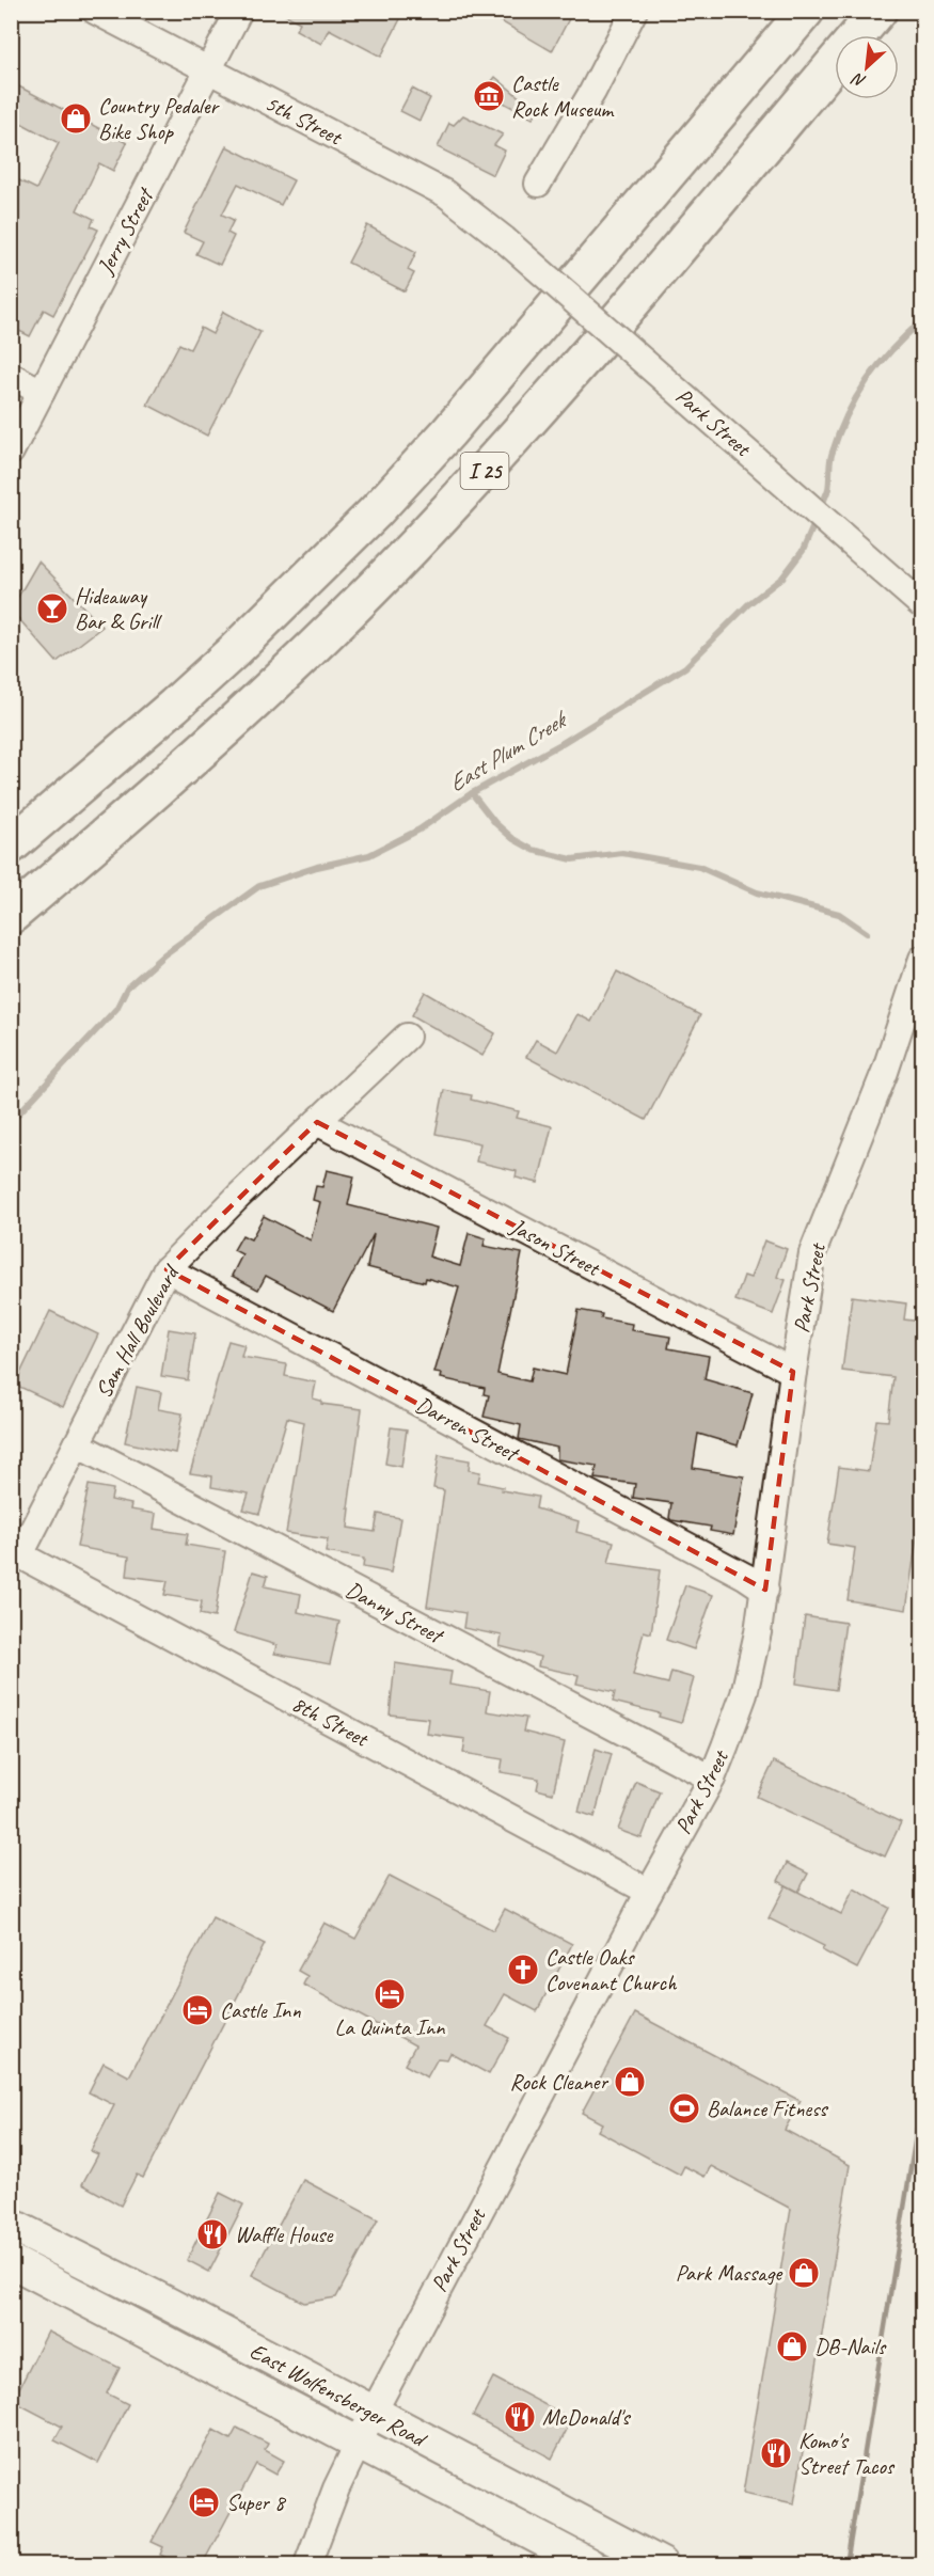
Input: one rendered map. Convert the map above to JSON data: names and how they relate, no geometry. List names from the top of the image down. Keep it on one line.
{"streets":{"highway":["I 25"],"main road":["East Wolfensberger Road"],"street":["5th Street","Jerry Street","Park Street","Jason Street","Sam Hall Boulevard","Darren Street","Danny Street","8th Street"]},"crossings":[["5th Street","Jerry Street"],["5th Street","Park Street"],["Park Street","Jason Street"],["Park Street","Darren Street"],["Park Street","Danny Street"],["Park Street","8th Street"],["Park Street","East Wolfensberger Road"],["Jason Street","Sam Hall Boulevard"],["Sam Hall Boulevard","Darren Street"],["Sam Hall Boulevard","Danny Street"],["Sam Hall Boulevard","8th Street"]],"water":["East Plum Creek"],"places":{"museum":["Castle Rock Museum"],"shop":["Country Pedaler Bike Shop","Rock Cleaner","Park Massage","DB-Nails"],"bar":["Hideaway Bar & Grill"],"church":["Castle Oaks Covenant Church"],"hotel":["La Quinta Inn","Castle Inn","Super 8"],"sports":["Balance Fitness"],"restaurant":["Waffle House","McDonald's","Komo's Street Tacos"]},"north":"bottom left"}
